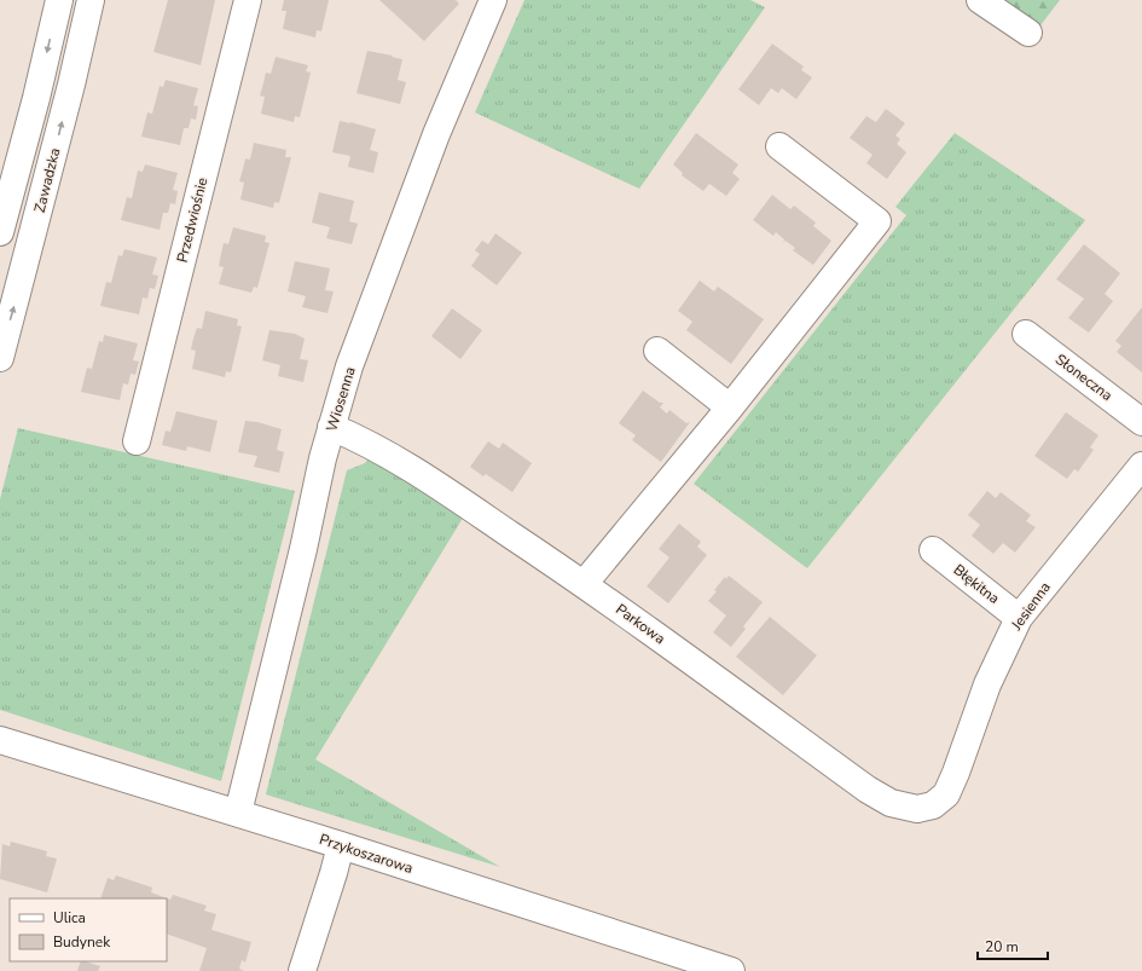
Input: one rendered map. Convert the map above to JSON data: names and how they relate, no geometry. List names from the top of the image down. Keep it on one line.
{"streets":{"street":["Zawadzka","Przedwiośnie","Słoneczna","Wiosenna","Błękitna","Jesienna","Parkowa","Przykoszarowa"]},"crossings":[["Wiosenna","Parkowa"],["Wiosenna","Przykoszarowa"],["Błękitna","Jesienna"],["Jesienna","Parkowa"]],"legend":["Ulica","Budynek"],"scale_bar":"20 m"}
